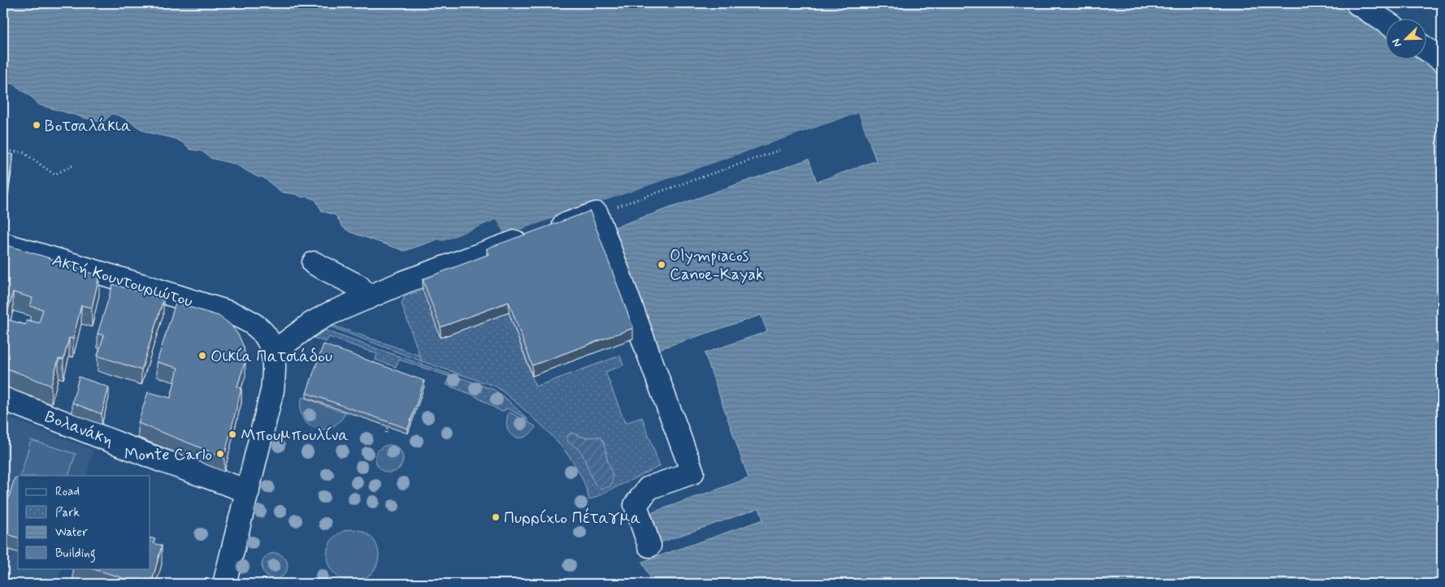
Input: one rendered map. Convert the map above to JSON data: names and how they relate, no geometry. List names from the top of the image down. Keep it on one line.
{"streets":{"main road":["Ακτή Κουντουριώτου","Βολανάκη"]},"places":["Βοτσαλάκια","Olympiacos Canoe-Kayak","Οικία Πατσιάδου","Μπουμπουλίνα","Monte Carlo","Πυρρίχιο Πέταγμα"],"legend":["Road","Park","Water","Building"],"north":"bottom left"}
